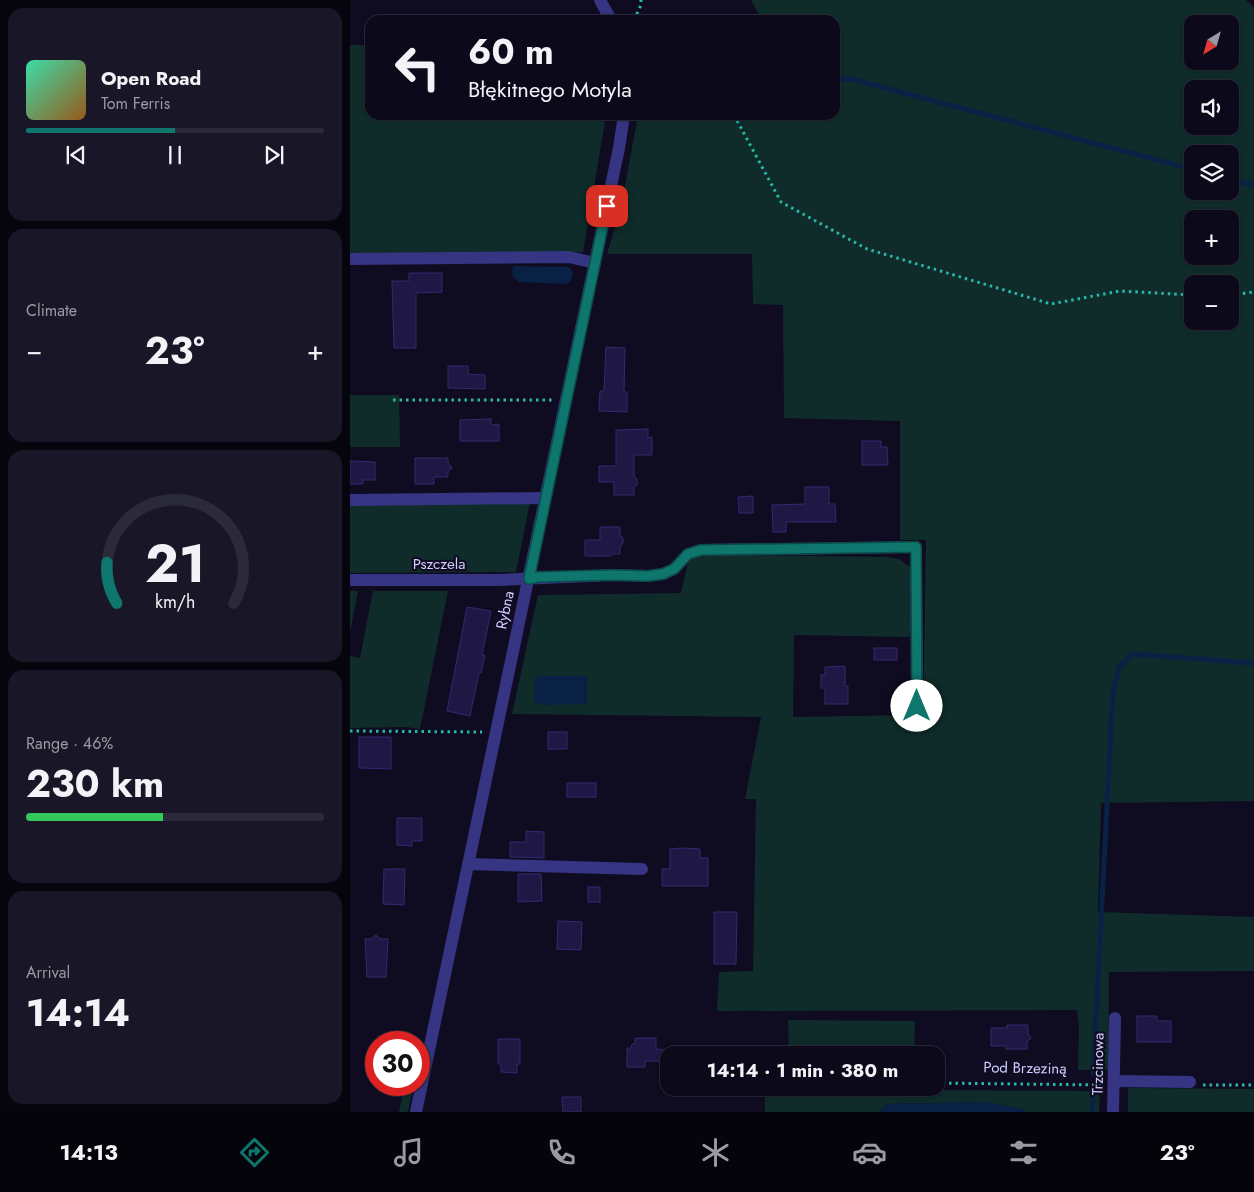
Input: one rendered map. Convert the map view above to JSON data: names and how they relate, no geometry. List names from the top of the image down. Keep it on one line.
{"streets":{"street":["Pszczela","Rybna","Trzcinowa"],"path":["Pod Brzeziną"]},"crossings":[["Pszczela","Rybna"],["Trzcinowa","Pod Brzeziną"]],"north":"bottom left","page":{"map_buttons":["+","−"],"turn":["60 m","Błękitnego Motyla"],"song":["Open Road","Tom Ferris"],"tile":["Climate",["Range · 46%","230 km"],["Arrival","14:14"]],"heat":["−","23°","+"],"limit":"30","trip":"14:14 · 1 min · 380 m","tabs":["14:13","23°"],"gauge":["21","km/h"]}}
